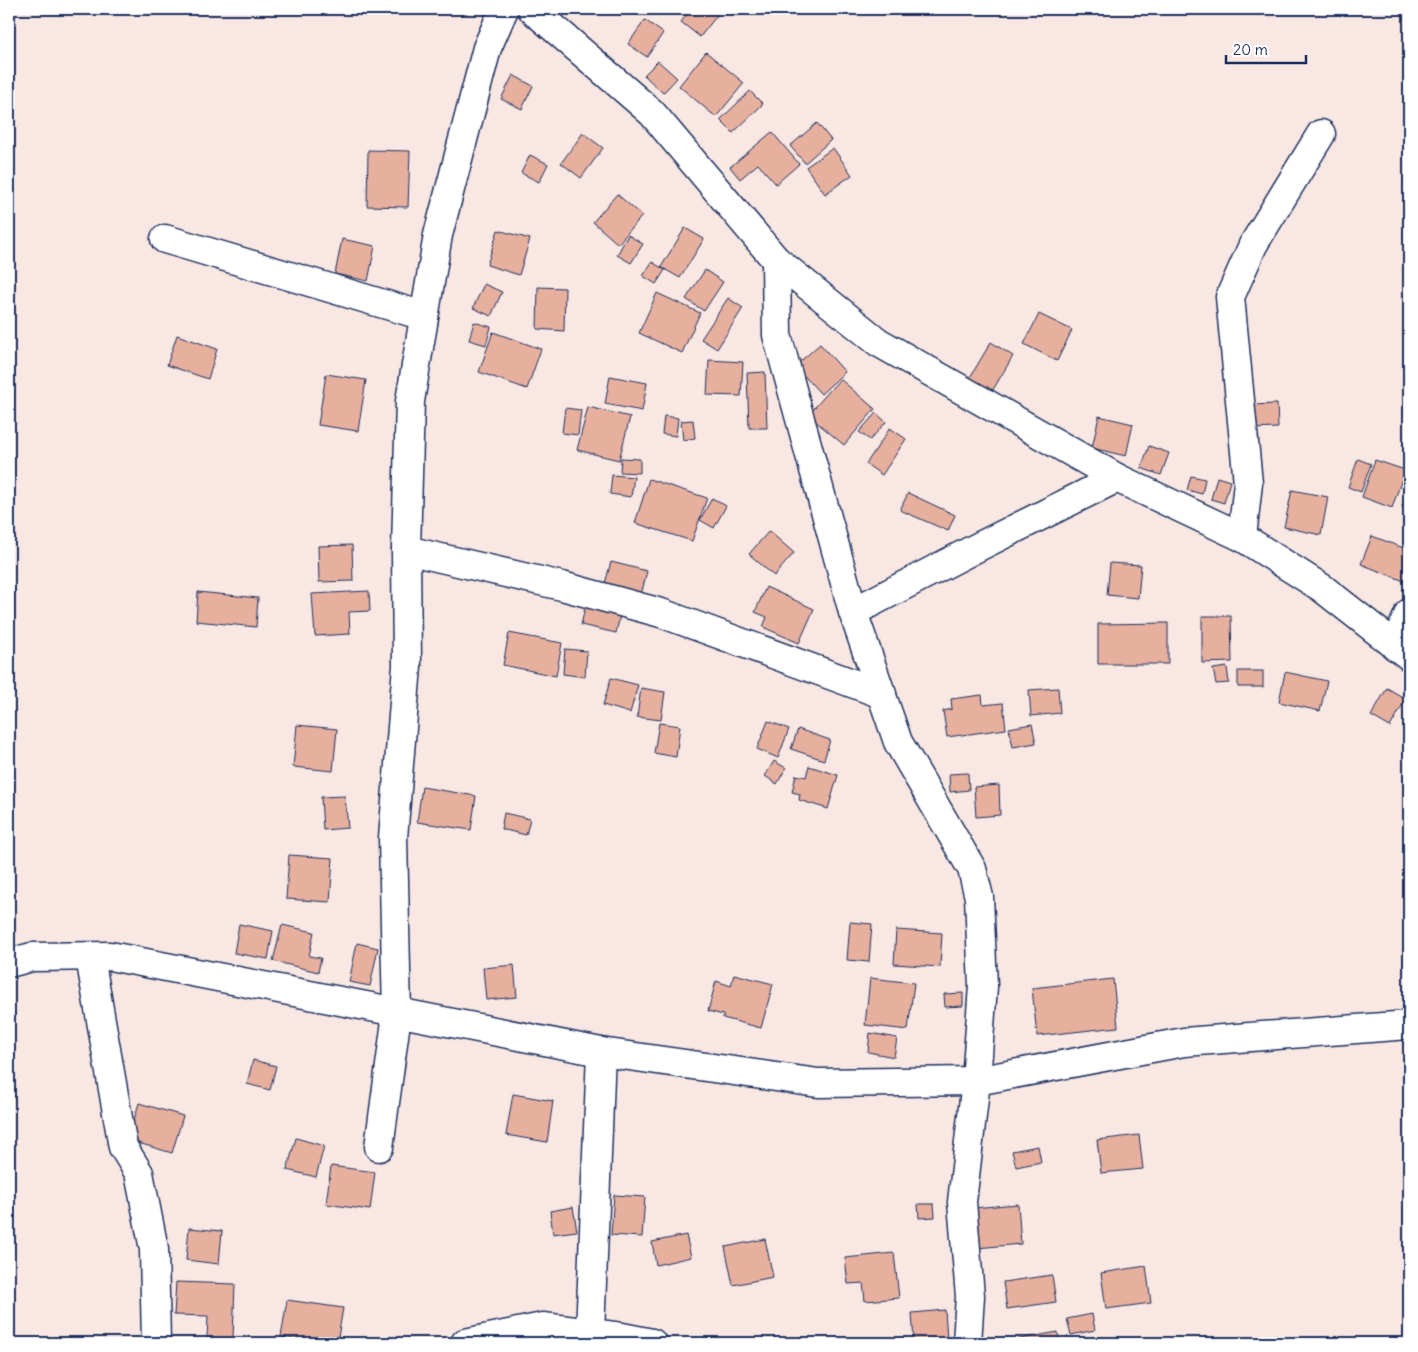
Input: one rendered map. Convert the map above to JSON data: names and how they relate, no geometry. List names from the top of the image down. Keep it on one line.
{"scale_bar":"20 m"}
